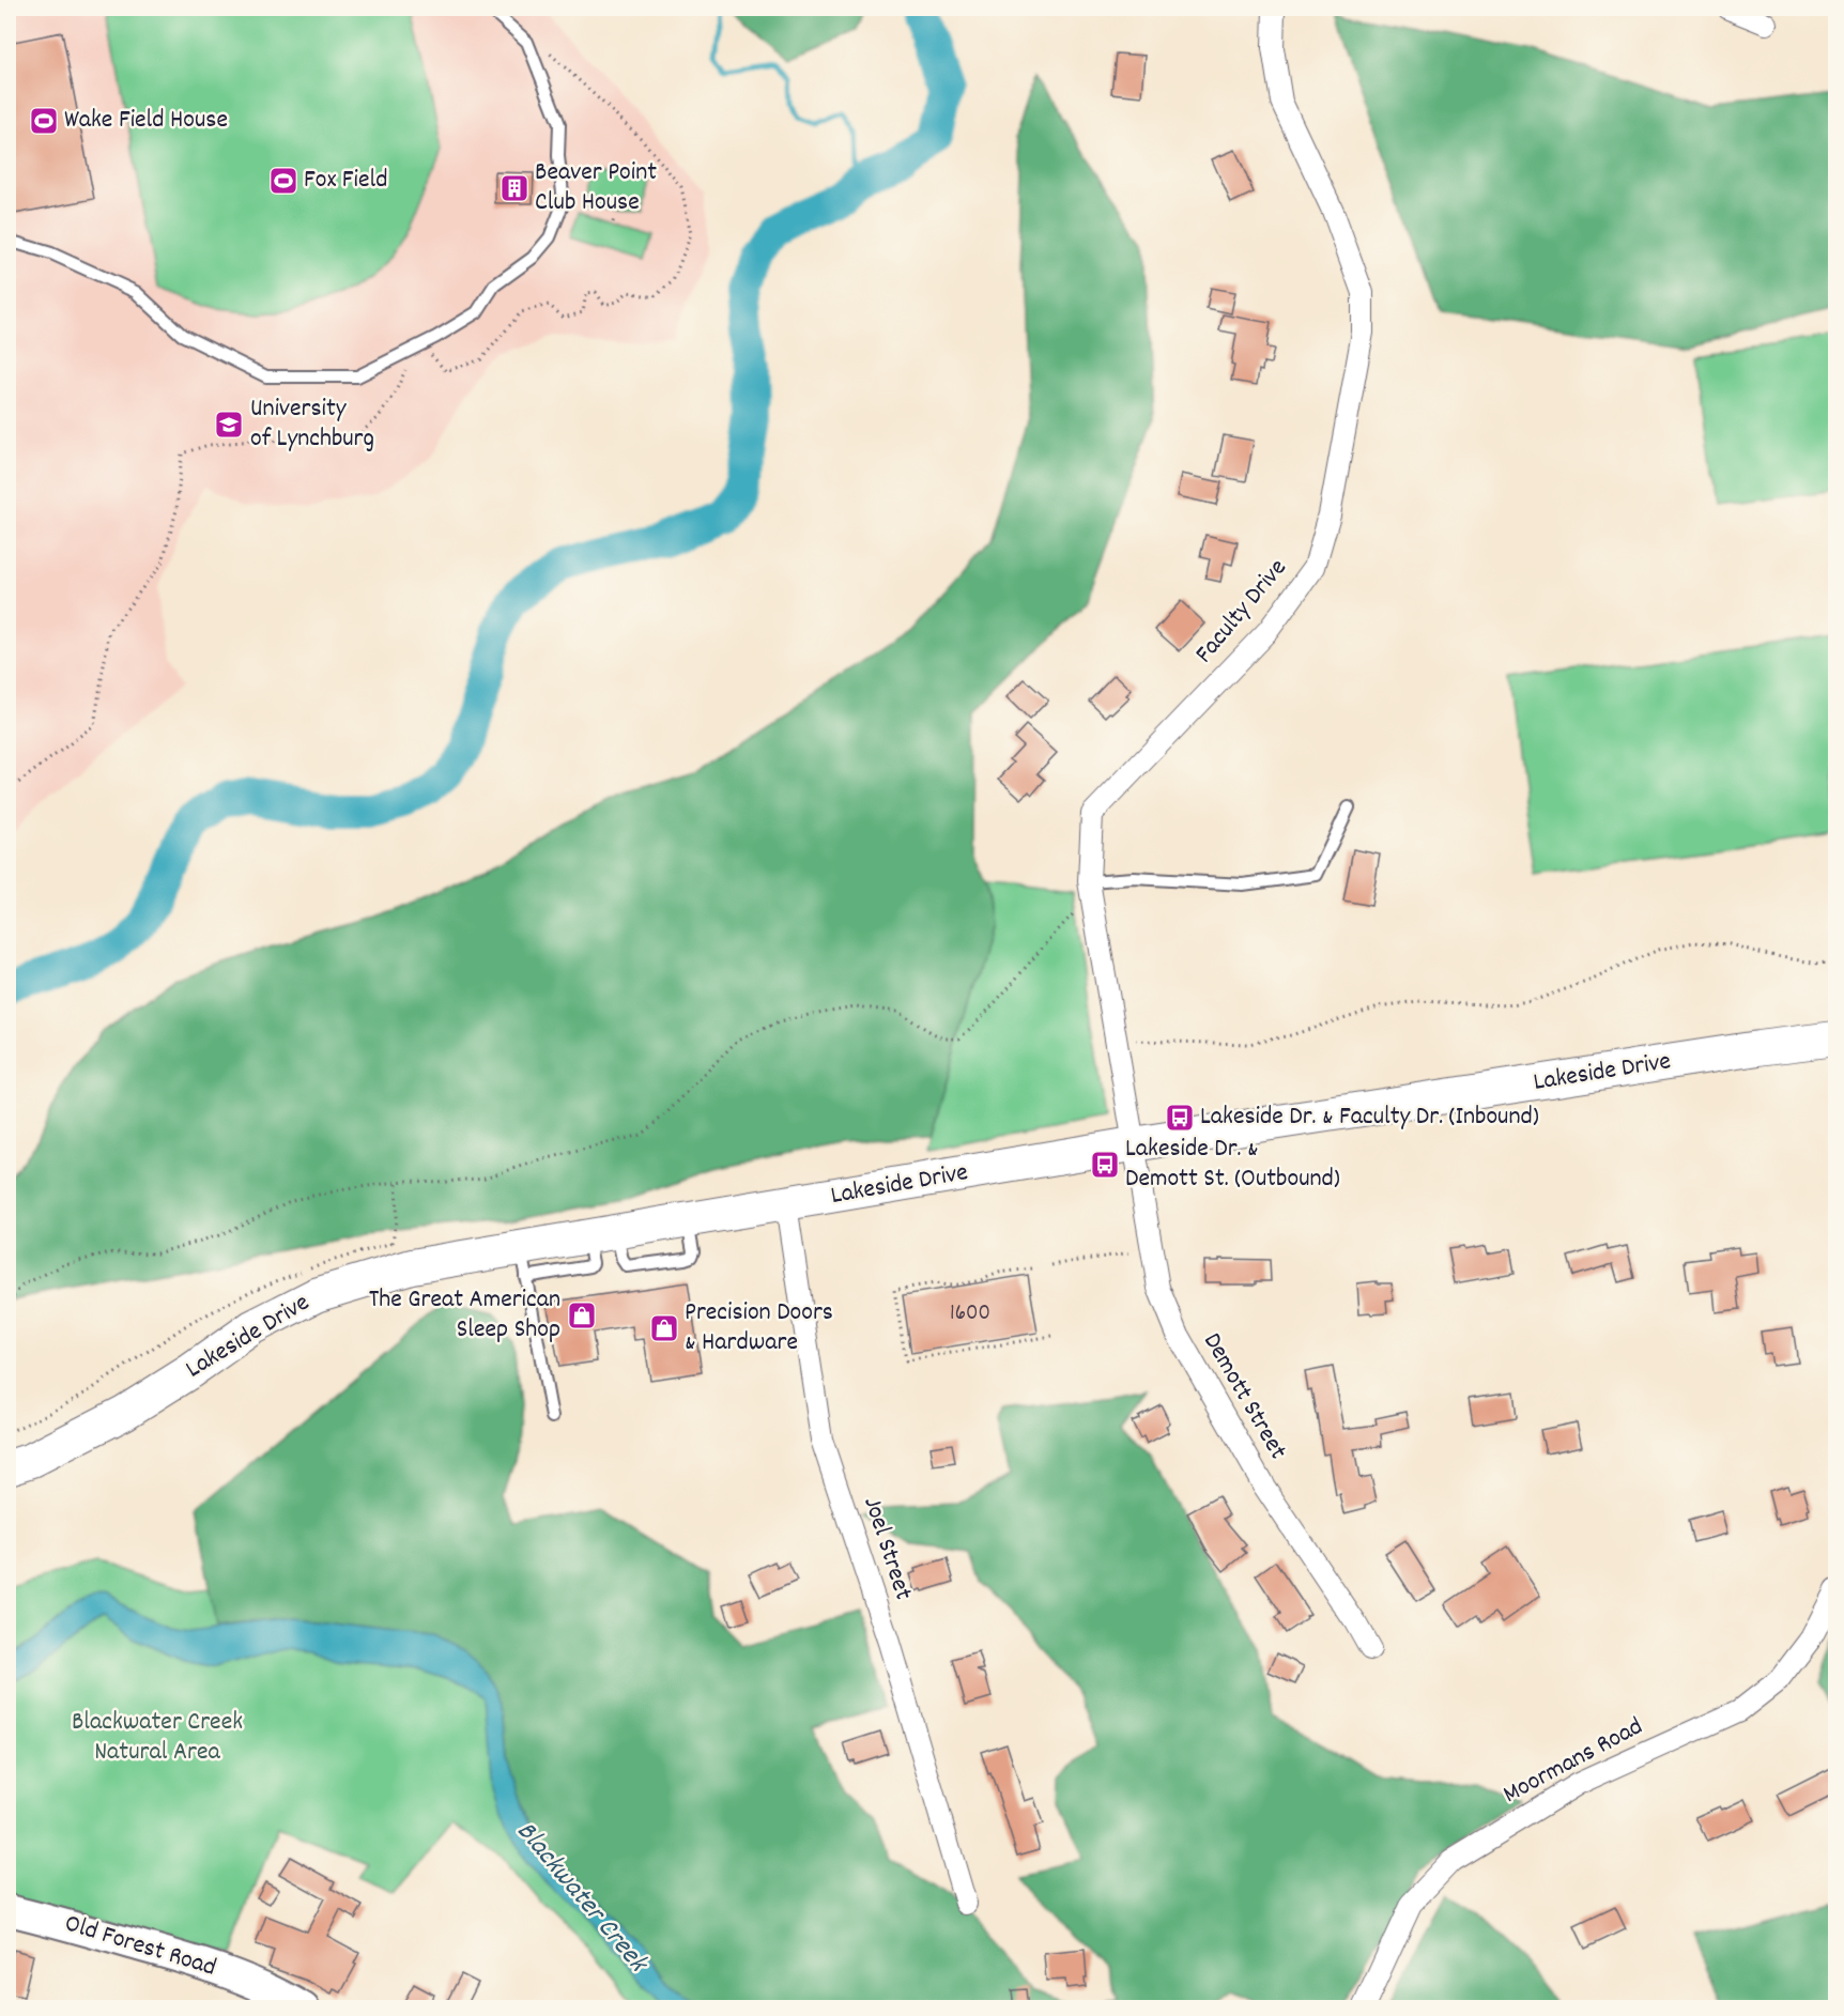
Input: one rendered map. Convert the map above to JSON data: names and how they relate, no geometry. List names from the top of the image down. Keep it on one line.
{"streets":{"main road":["Lakeside Drive","Old Forest Road"],"street":["Faculty Drive","Demott Street","Joel Street","Moormans Road"]},"crossings":[["Faculty Drive","Lakeside Drive"],["Faculty Drive","Demott Street"],["Lakeside Drive","Demott Street"],["Lakeside Drive","Joel Street"]],"water":["Blackwater Creek"],"parks":["Blackwater Creek Natural Area"],"places":{"sports":["Wake Field House","Fox Field"],"building":["Beaver Point Club House"],"school or university":["University of Lynchburg"],"bus stop":["Lakeside Dr. & Faculty Dr. (Inbound)","Lakeside Dr. & Demott St. (Outbound)"],"shop":["The Great American Sleep Shop","Precision Doors & Hardware"]},"house_numbers":["1600"]}
